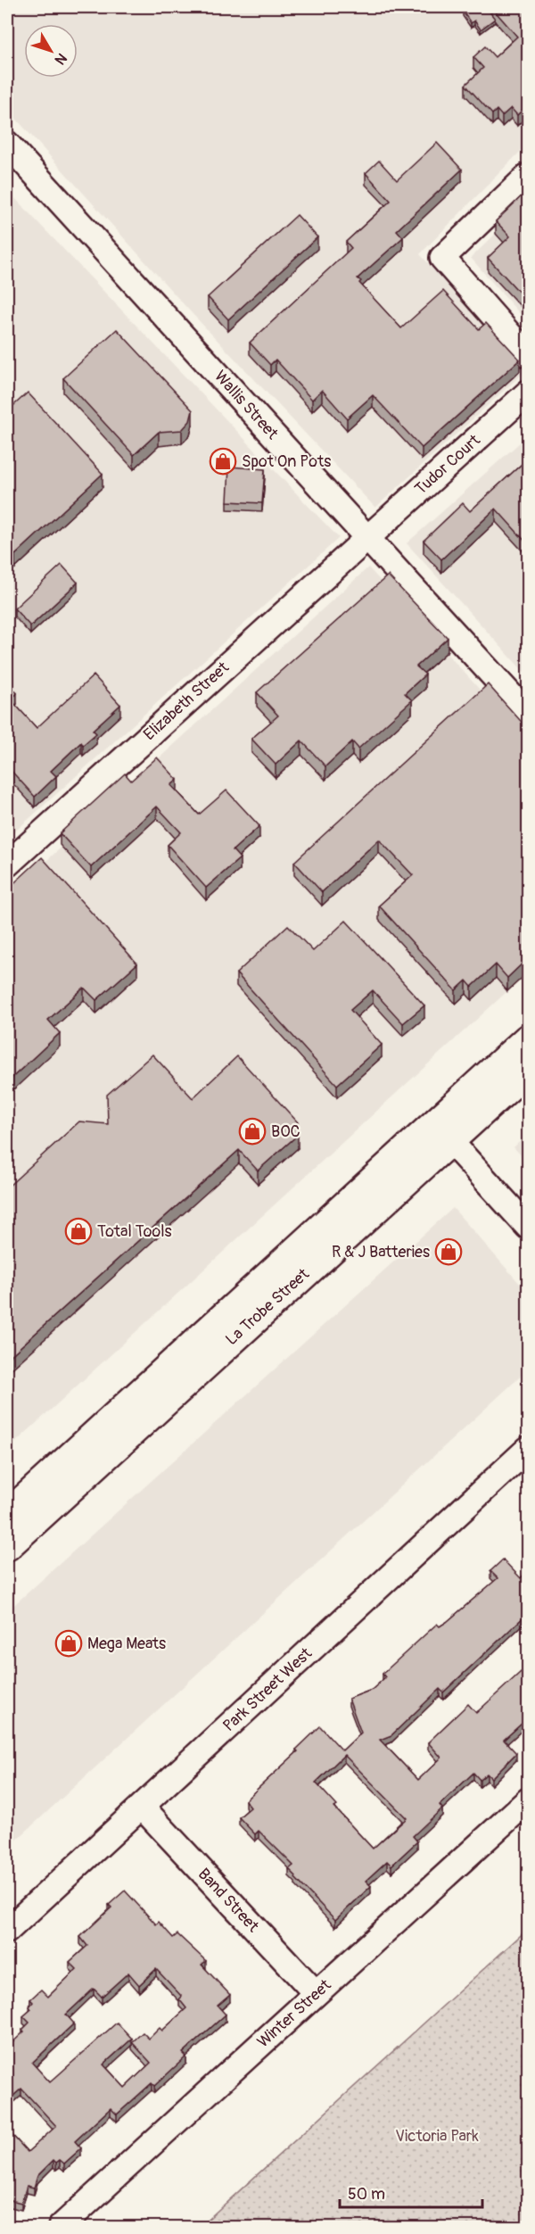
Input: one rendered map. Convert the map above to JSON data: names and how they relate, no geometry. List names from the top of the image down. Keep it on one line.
{"streets":{"main road":["La Trobe Street"],"street":["Wallis Street","Tudor Court","Elizabeth Street","Park Street West","Band Street","Winter Street"]},"crossings":[["Wallis Street","Tudor Court"],["Wallis Street","Elizabeth Street"],["Tudor Court","Elizabeth Street"],["Park Street West","Band Street"],["Band Street","Winter Street"]],"parks":["Victoria Park"],"places":{"shop":["Spot On Pots","BOC","Total Tools","R & J Batteries","Mega Meats"]},"scale_bar":"50 m","north":"bottom right"}
